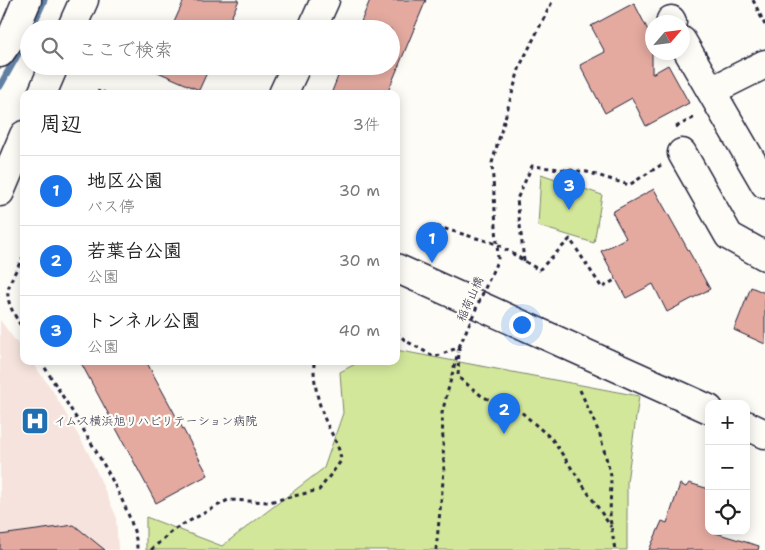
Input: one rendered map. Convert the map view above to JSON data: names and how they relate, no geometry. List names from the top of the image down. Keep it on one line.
{"streets":{"path":["稲荷山橋"]},"places":{"hospital":["イムス横浜旭リハビリテーション病院"]},"north":"top right","page":{"search":"ここで検索","heading":["周辺","3件"],"list":[{"mark":"1","name":"地区公園","note":"バス停","value":"30 m"},{"mark":"2","name":"若葉台公園","note":"公園","value":"30 m"},{"mark":"3","name":"トンネル公園","note":"公園","value":"40 m"}],"pins":["3","1","2"],"map_buttons":["+","−"]}}
